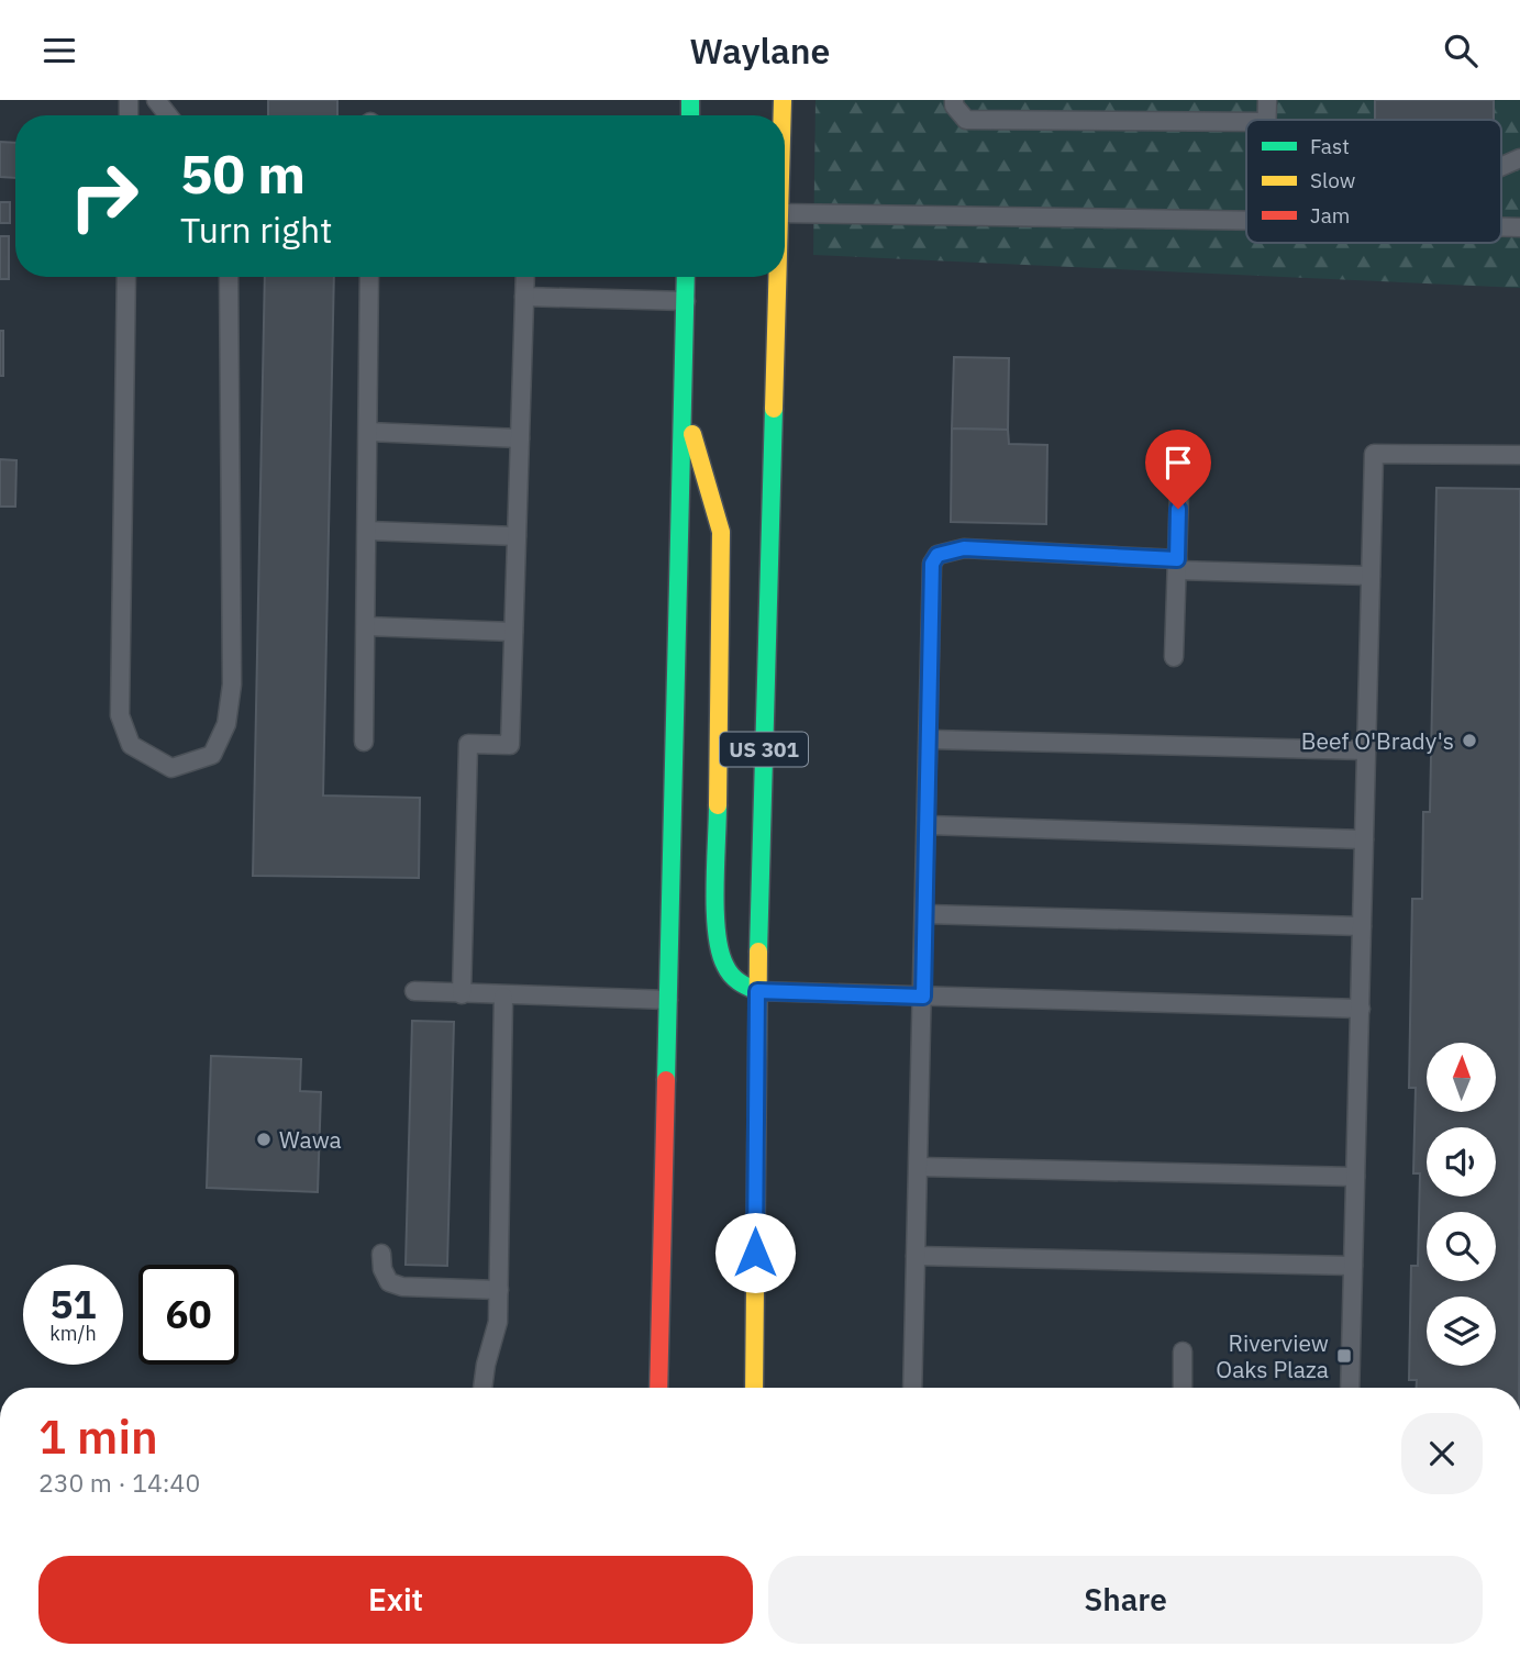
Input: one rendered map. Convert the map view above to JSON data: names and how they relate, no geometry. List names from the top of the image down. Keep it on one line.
{"streets":{"main road":["US 301"]},"places":{"other":["Beef O'Brady's","Wawa"],"transit":["Riverview Oaks Plaza"]},"legend":["Fast","Slow","Jam"],"north":"top","page":{"header":"Waylane","turn":["50 m","Turn right"],"speed":"51 km/h","limit":"60","heading":["1 min","230 m · 14:40"],"buttons":["Exit","Share"]}}
